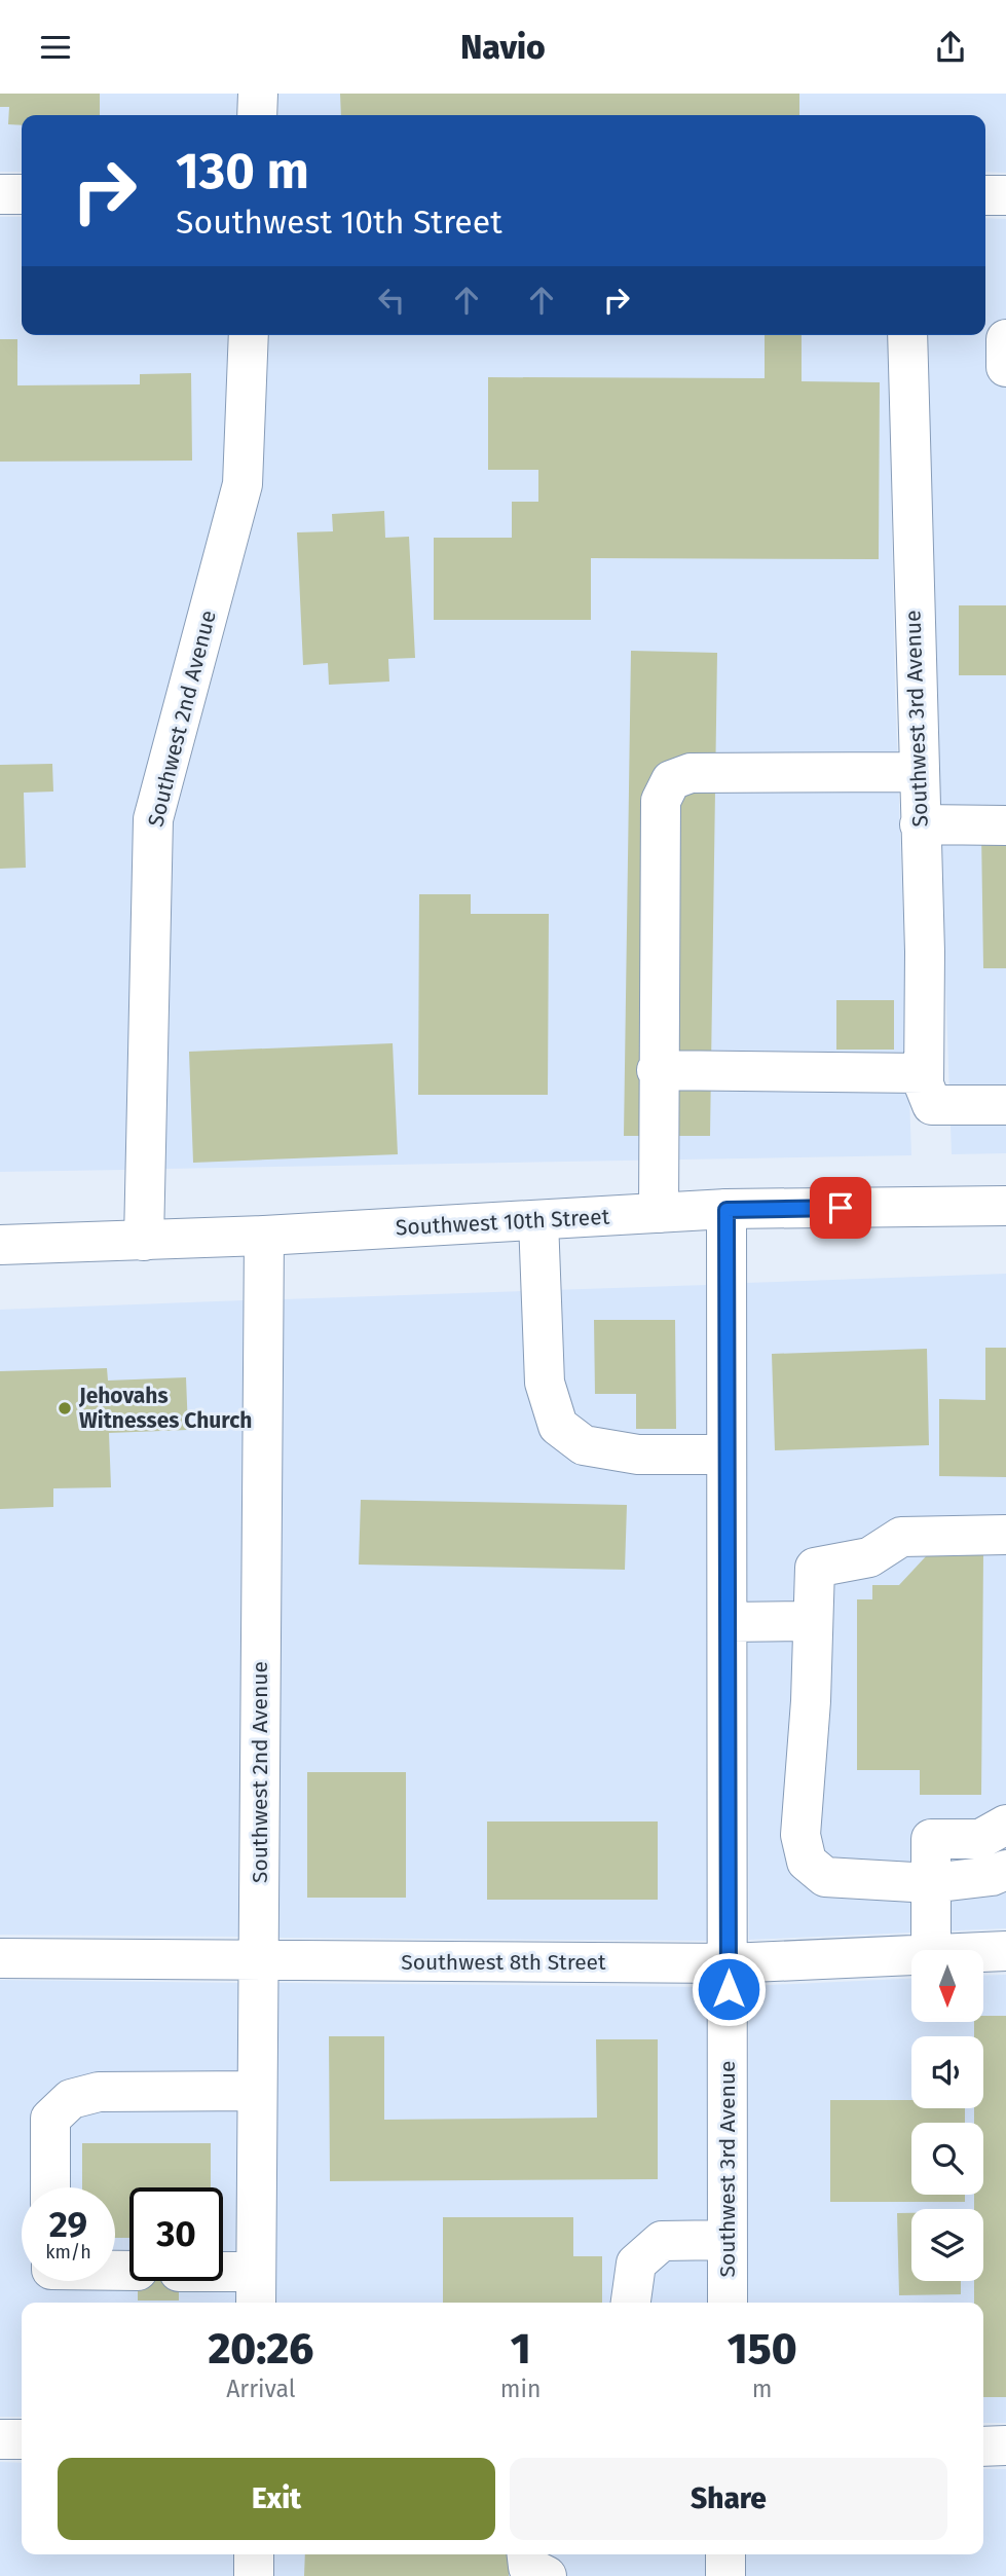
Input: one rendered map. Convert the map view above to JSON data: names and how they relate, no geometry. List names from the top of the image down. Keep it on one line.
{"streets":{"street":["Southwest 2nd Avenue","Southwest 3rd Avenue","Southwest 10th Street","Southwest 8th Street"]},"crossings":[["Southwest 2nd Avenue","Southwest 10th Street"],["Southwest 2nd Avenue","Southwest 8th Street"],["Southwest 3rd Avenue","Southwest 10th Street"],["Southwest 3rd Avenue","Southwest 8th Street"]],"places":["Jehovahs Witnesses Church"],"north":"bottom","page":{"header":"Navio","turn":["130 m","Southwest 10th Street"],"speed":"29 km/h","limit":"30","eta":["20:26","Arrival","1","min","150","m"],"buttons":["Exit","Share"]}}
